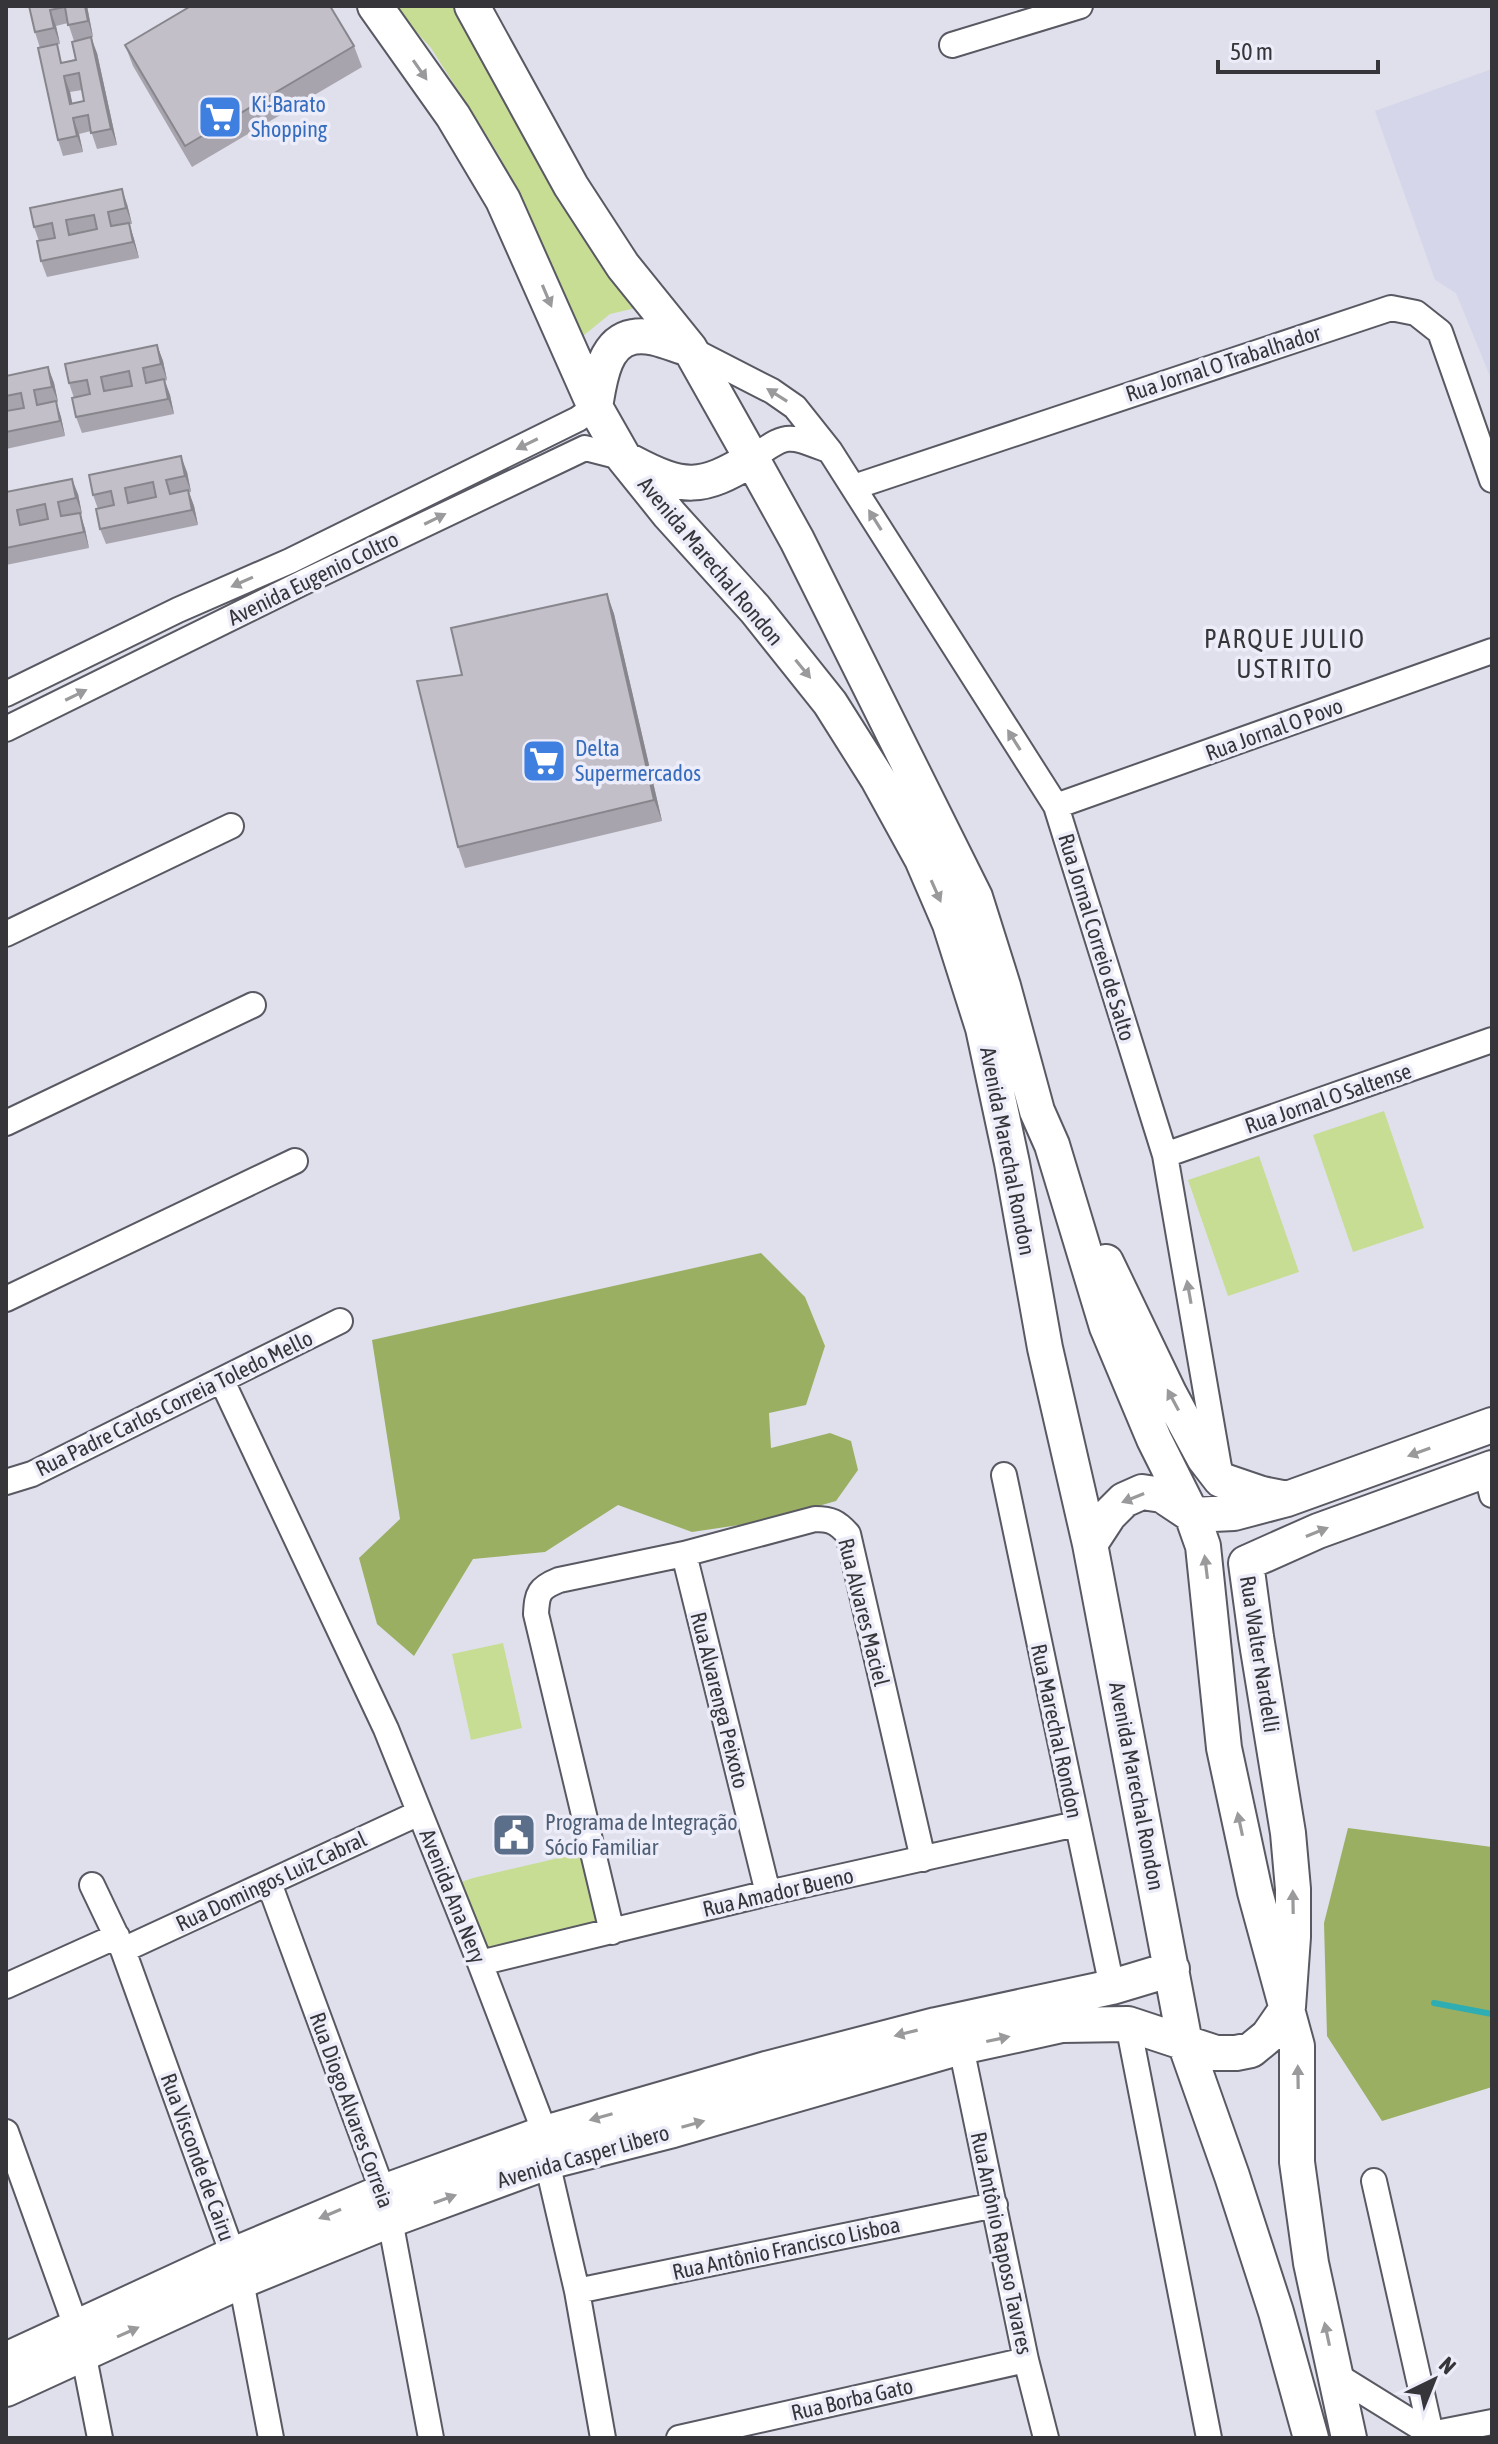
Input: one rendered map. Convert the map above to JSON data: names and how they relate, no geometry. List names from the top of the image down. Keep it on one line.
{"streets":{"main road":["Avenida Marechal Rondon","Rua Walter Nardelli","Avenida Casper Libero"],"street":["Rua Jornal O Trabalhador","Avenida Eugenio Coltro","Rua Jornal O Povo","Rua Jornal Correio de Salto","Rua Jornal O Saltense","Rua Padre Carlos Correia Toledo Mello","Rua Alvares Maciel","Rua Alvarenga Peixoto","Rua Marechal Rondon","Rua Domingos Luiz Cabral","Rua Amador Bueno","Avenida Ana Nery","Rua Diogo Alvares Correia","Rua Visconde de Cairu","Rua Antônio Raposo Tavares","Rua Antônio Francisco Lisboa","Rua Borba Gato"]},"crossings":[["Rua Jornal O Trabalhador","Rua Jornal Correio de Salto"],["Avenida Marechal Rondon","Avenida Eugenio Coltro"],["Avenida Marechal Rondon","Rua Jornal Correio de Salto"],["Avenida Marechal Rondon","Rua Walter Nardelli"],["Avenida Marechal Rondon","Avenida Casper Libero"],["Avenida Eugenio Coltro","Rua Jornal Correio de Salto"],["Rua Jornal O Povo","Rua Jornal Correio de Salto"],["Rua Jornal Correio de Salto","Rua Jornal O Saltense"],["Rua Padre Carlos Correia Toledo Mello","Avenida Ana Nery"],["Rua Alvares Maciel","Rua Alvarenga Peixoto"],["Rua Alvares Maciel","Rua Amador Bueno"],["Rua Walter Nardelli","Avenida Casper Libero"],["Rua Alvarenga Peixoto","Rua Amador Bueno"],["Rua Marechal Rondon","Rua Amador Bueno"],["Rua Marechal Rondon","Avenida Casper Libero"],["Rua Domingos Luiz Cabral","Avenida Ana Nery"],["Rua Domingos Luiz Cabral","Rua Diogo Alvares Correia"],["Rua Domingos Luiz Cabral","Rua Visconde de Cairu"],["Rua Amador Bueno","Avenida Ana Nery"],["Avenida Ana Nery","Avenida Casper Libero"],["Avenida Ana Nery","Rua Antônio Francisco Lisboa"],["Rua Diogo Alvares Correia","Avenida Casper Libero"],["Avenida Casper Libero","Rua Visconde de Cairu"],["Avenida Casper Libero","Rua Antônio Raposo Tavares"],["Rua Antônio Raposo Tavares","Rua Antônio Francisco Lisboa"],["Rua Antônio Raposo Tavares","Rua Borba Gato"]],"one_way":["Rua Jornal Correio de Salto","Rua Walter Nardelli"],"districts":["PARQUE JULIO USTRITO"],"places":{"supermarket":["Ki-Barato Shopping","Delta Supermercados"],"public building":["Programa de Integração Sócio Familiar"]},"scale_bar":"50 m","north":"top right"}
